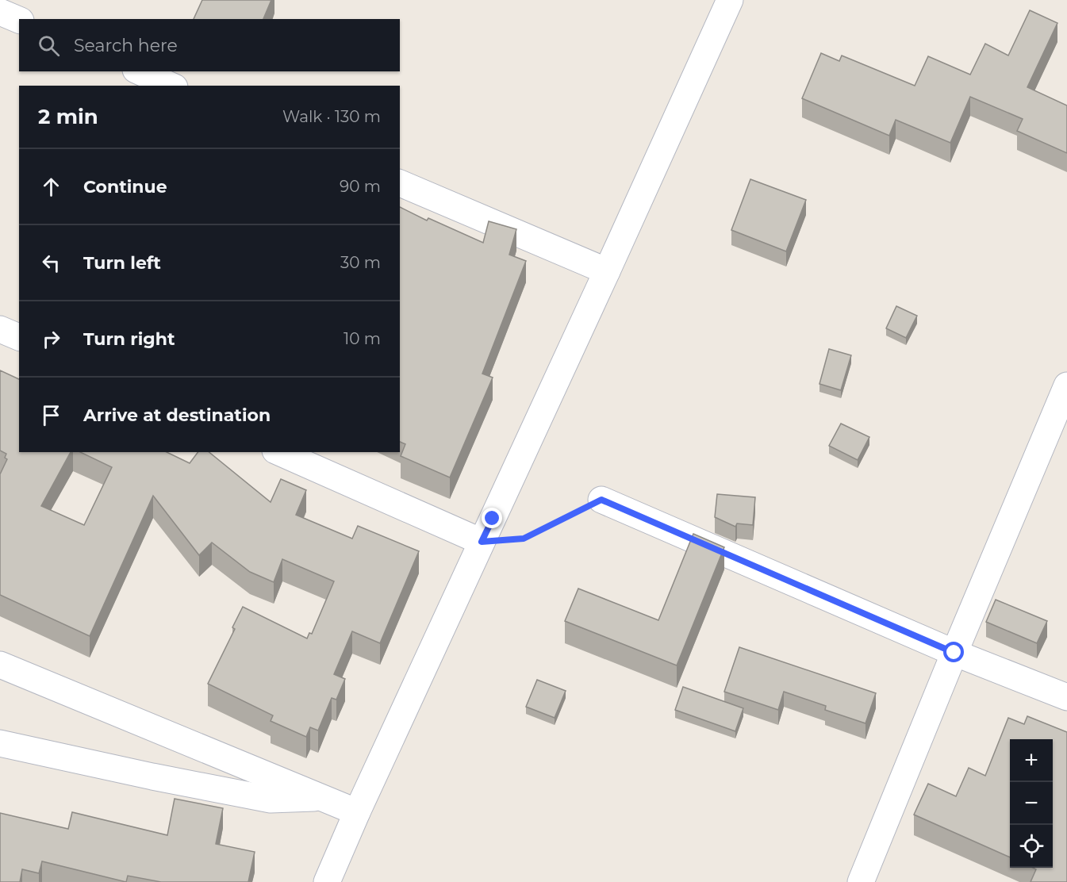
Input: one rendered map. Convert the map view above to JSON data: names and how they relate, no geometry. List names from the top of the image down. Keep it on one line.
{"page":{"search":"Search here","heading":["2 min","Walk · 130 m"],"list":[["Continue","90 m"],["Turn left","30 m"],["Turn right","10 m"],"Arrive at destination"],"map_buttons":["+","−"]}}
